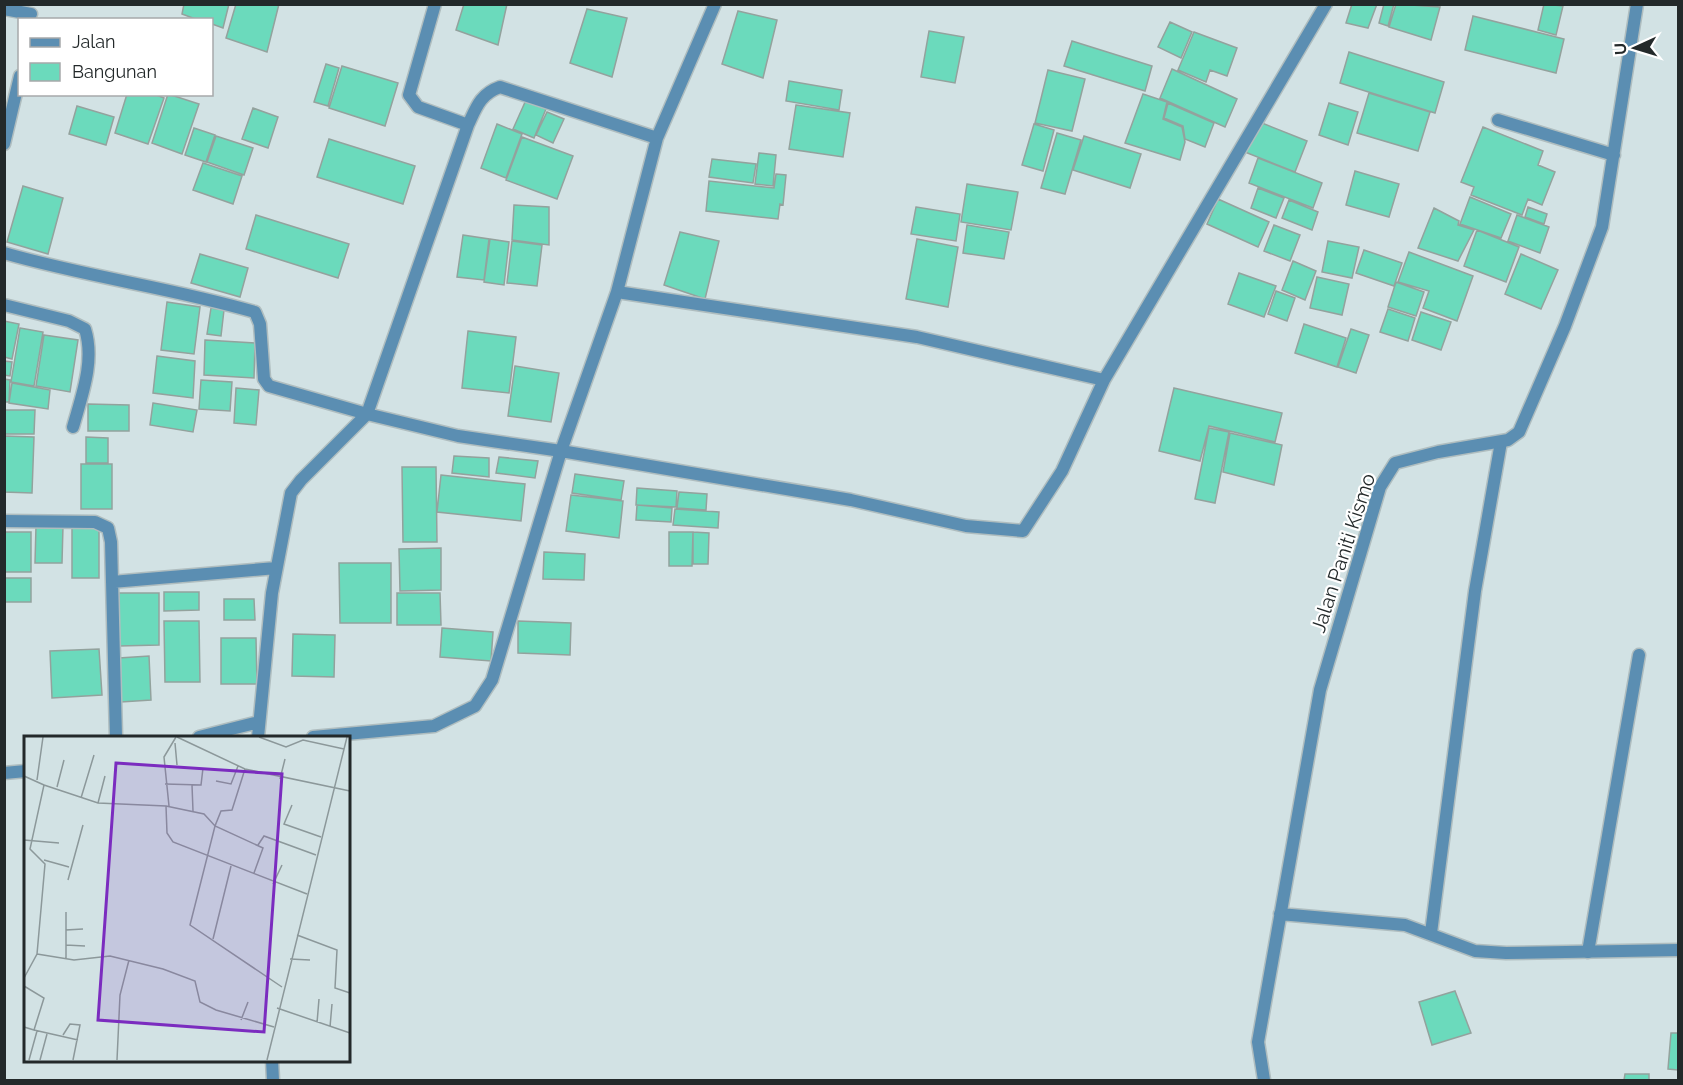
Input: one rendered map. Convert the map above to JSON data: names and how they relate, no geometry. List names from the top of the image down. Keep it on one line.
{"streets":{"street":["Jalan Paniti Kismo"]},"legend":["Jalan","Bangunan"],"north":"left"}
